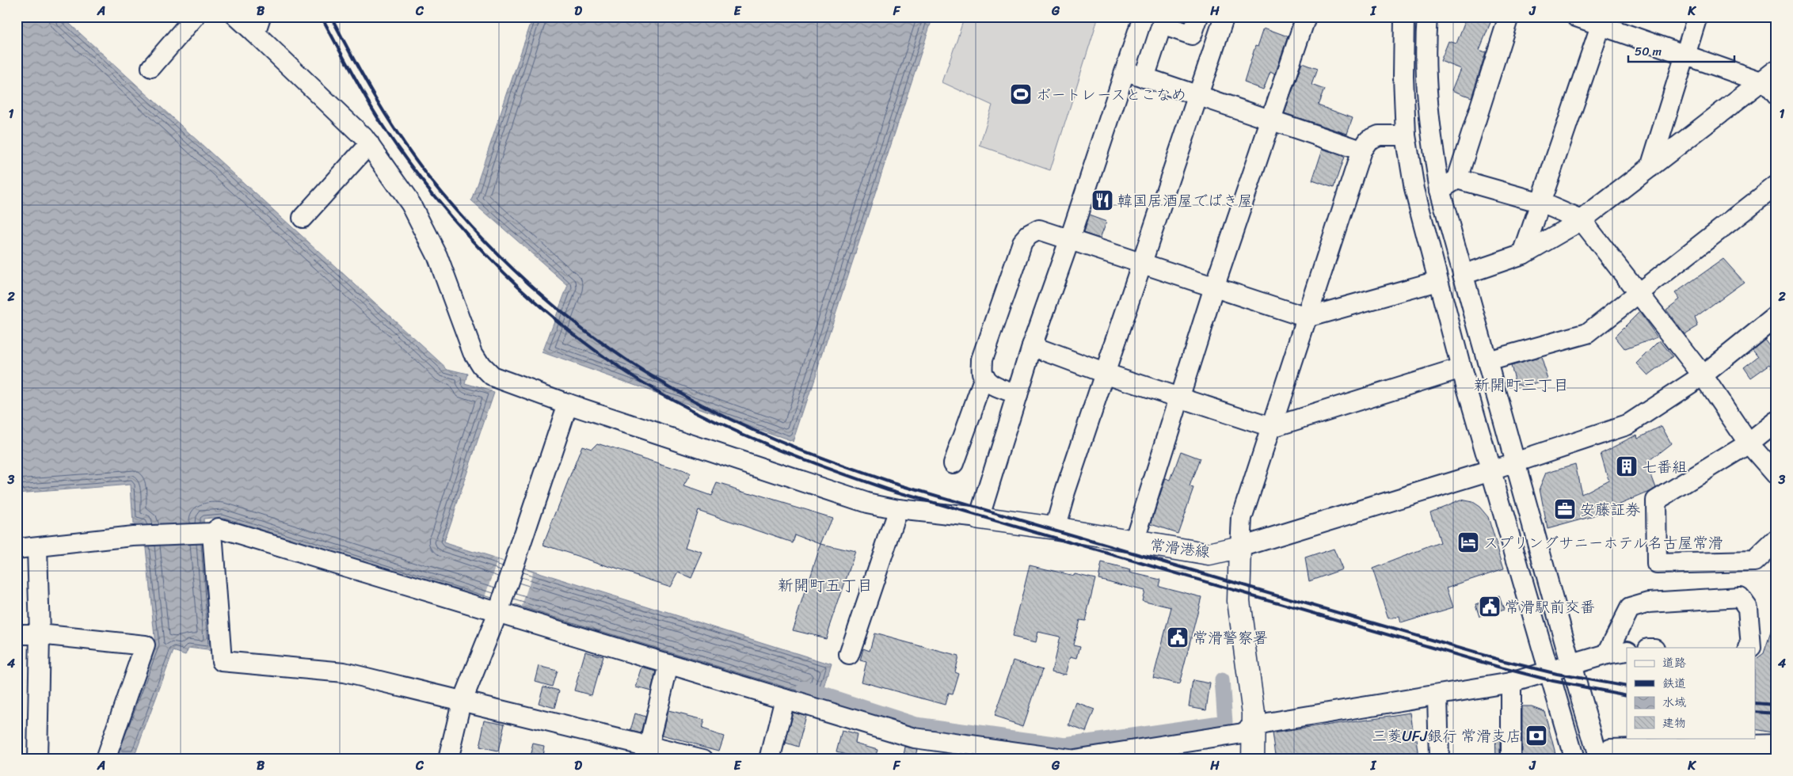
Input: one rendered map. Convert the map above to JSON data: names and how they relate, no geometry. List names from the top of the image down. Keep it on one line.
{"streets":{"main road":["常滑港線"]},"districts":["新開町三丁目","新開町五丁目"],"places":{"sports":["ボートレースとこなめ"],"restaurant":["韓国居酒屋でばき屋"],"building":["七番組"],"office":["安藤証券"],"hotel":["スプリングサニーホテル名古屋常滑"],"public building":["常滑駅前交番","常滑警察署"],"bank":["三菱UFJ銀行 常滑支店"]},"legend":["道路","鉄道","水域","建物"],"scale_bar":"50 m","grid":{"columns":["A","B","C","D","E","F","G","H","I","J","K"],"rows":["1","2","3","4"]}}
